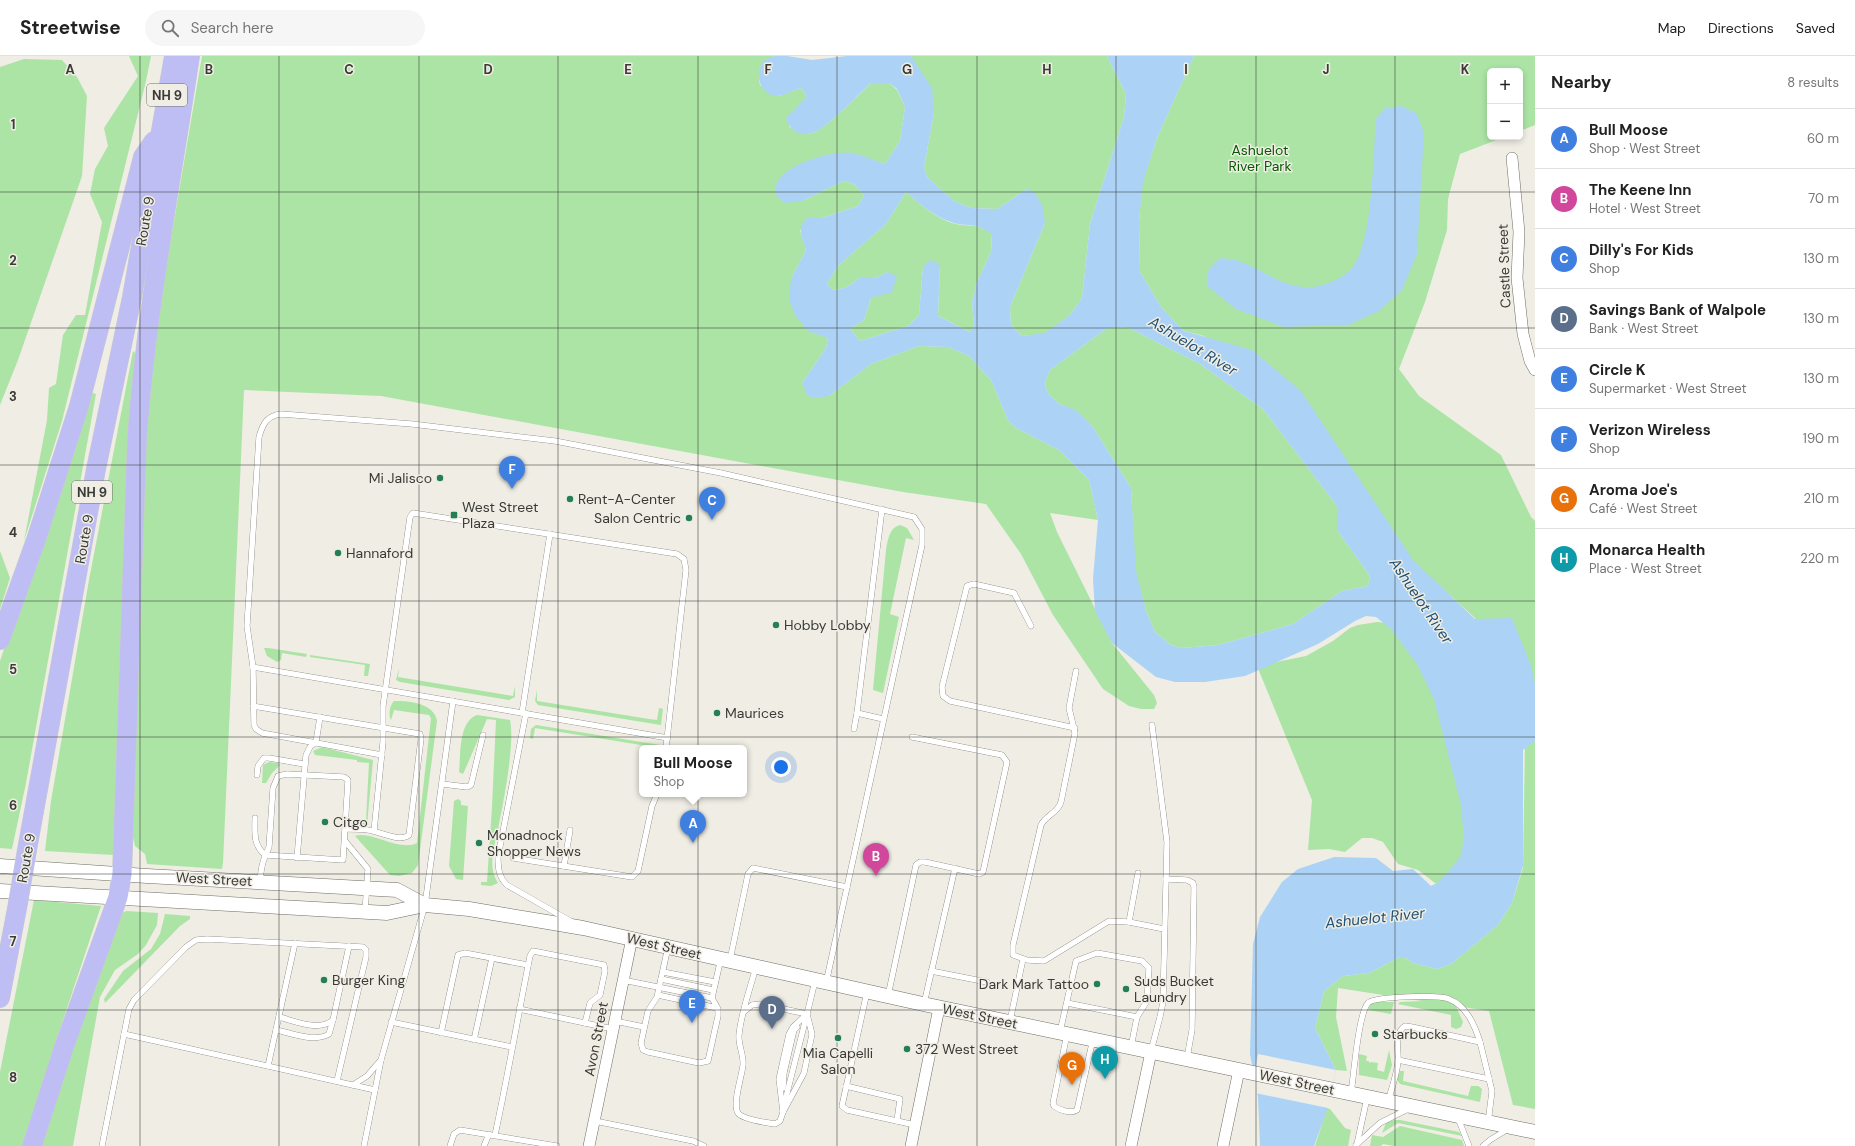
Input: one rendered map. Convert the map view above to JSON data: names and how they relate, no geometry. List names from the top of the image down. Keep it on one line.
{"streets":{"highway":["NH 9","Route 9"],"street":["Castle Street","West Street","Avon Street"]},"crossings":[["West Street","Avon Street"]],"water":["Ashuelot River"],"parks":["Ashuelot River Park"],"places":{"other":["Mi Jalisco","Rent-A-Center","Salon Centric","Hannaford","Hobby Lobby","Maurices","Citgo","Monadnock Shopper News","Burger King","Dark Mark Tattoo","Suds Bucket Laundry","Starbucks","Mia Capelli Salon","372 West Street"],"transit":["West Street Plaza"]},"page":{"header":"Streetwise","search":"Search here","nav":["Map","Directions","Saved"],"heading":["Nearby","8 results"],"map_buttons":["+","−"],"list":[{"mark":"A","name":"Bull Moose","note":"Shop · West Street","value":"60 m"},{"mark":"B","name":"The Keene Inn","note":"Hotel · West Street","value":"70 m"},{"mark":"C","name":"Dilly's For Kids","note":"Shop","value":"130 m"},{"mark":"D","name":"Savings Bank of Walpole","note":"Bank · West Street","value":"130 m"},{"mark":"E","name":"Circle K","note":"Supermarket · West Street","value":"130 m"},{"mark":"F","name":"Verizon Wireless","note":"Shop","value":"190 m"},{"mark":"G","name":"Aroma Joe's","note":"Café · West Street","value":"210 m"},{"mark":"H","name":"Monarca Health","note":"Place · West Street","value":"220 m"}],"pins":["F","C","A","B","E","D","H","G"],"popup":["Bull Moose","Shop"]},"grid":{"columns":["A","B","C","D","E","F","G","H","I","J","K"],"rows":["1","2","3","4","5","6","7","8"]}}
